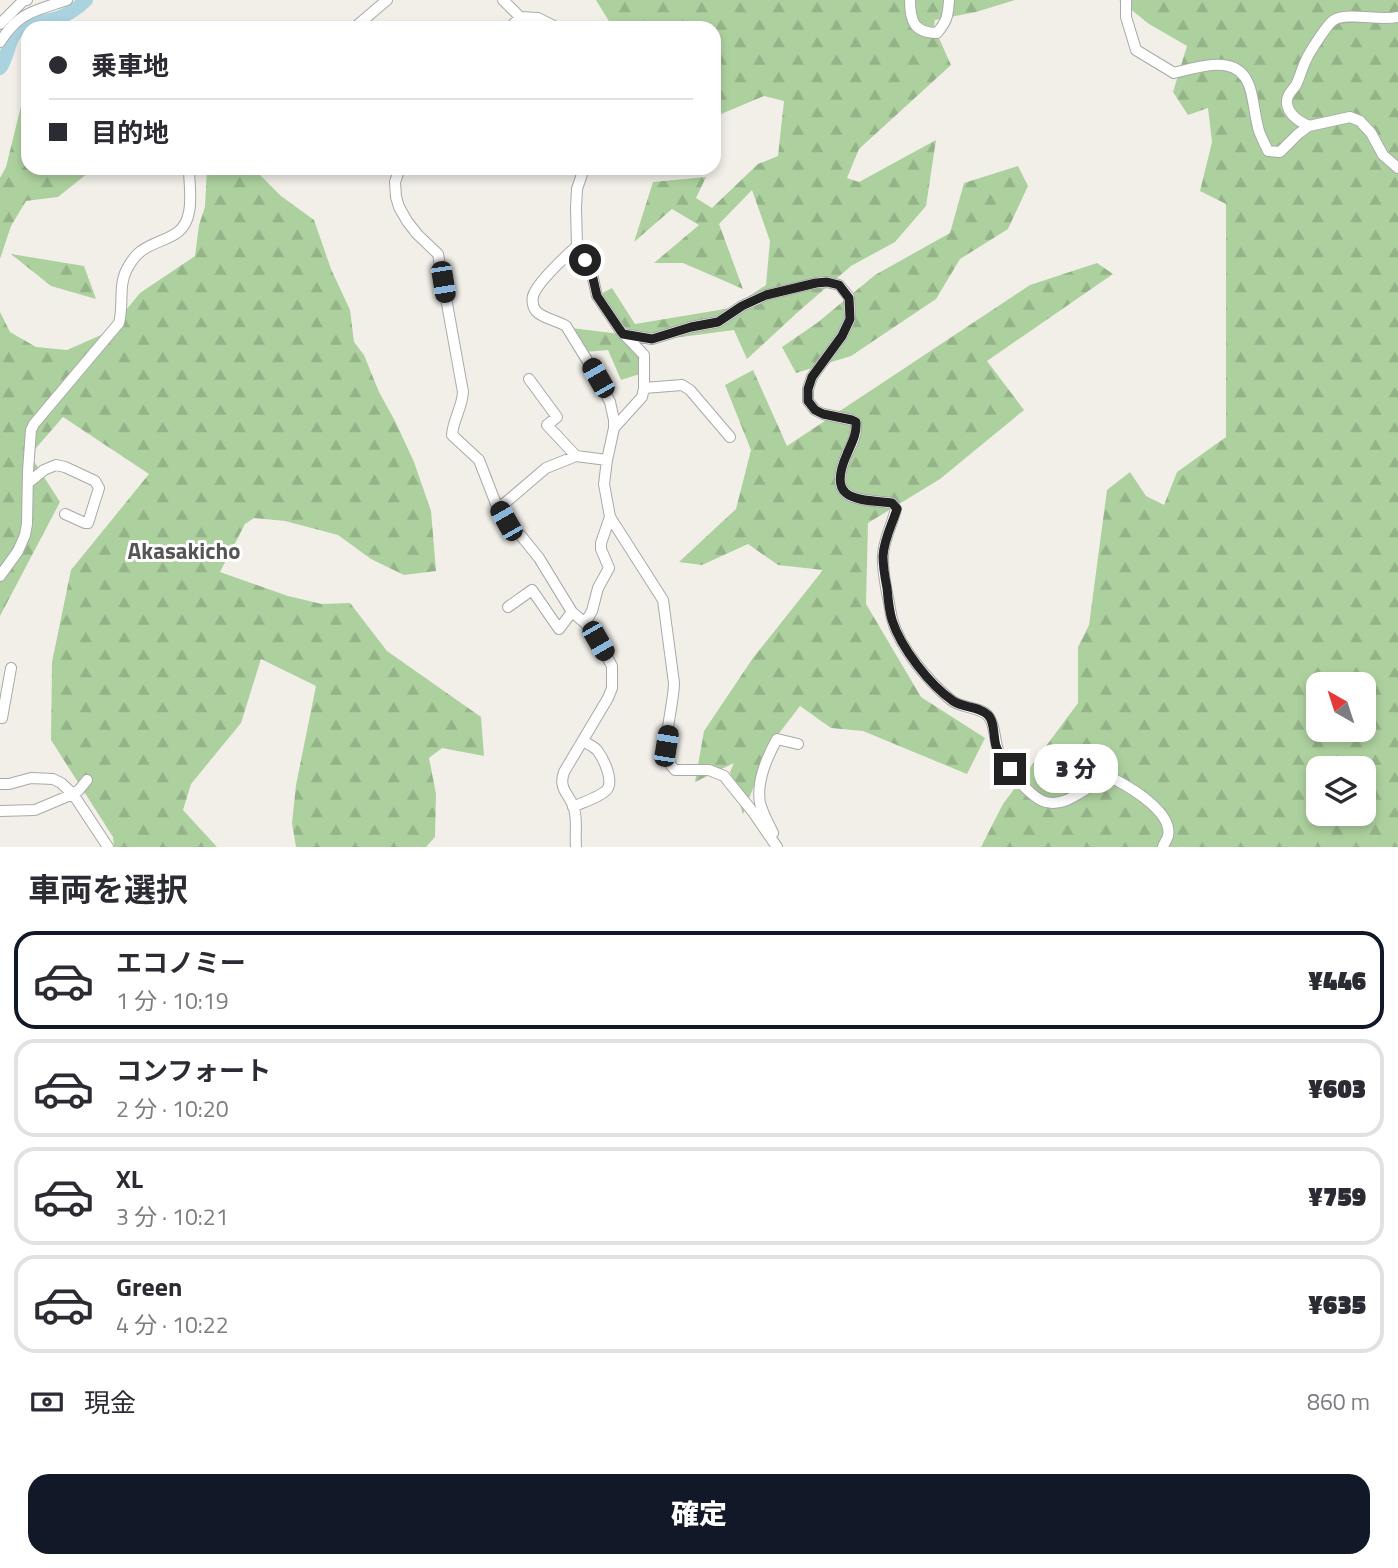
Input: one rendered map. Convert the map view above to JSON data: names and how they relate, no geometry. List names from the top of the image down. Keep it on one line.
{"districts":["Akasakicho"],"north":"top left","page":{"banner":["乗車地","目的地"],"bubble":"3 分","heading":"車両を選択","list":[{"name":"エコノミー","note":"1 分 · 10:19","value":"¥446"},{"name":"コンフォート","note":"2 分 · 10:20","value":"¥603"},{"name":"XL","note":"3 分 · 10:21","value":"¥759"},{"name":"Green","note":"4 分 · 10:22","value":"¥635"}],"pay":["現金","860 m"],"buttons":"確定"}}
